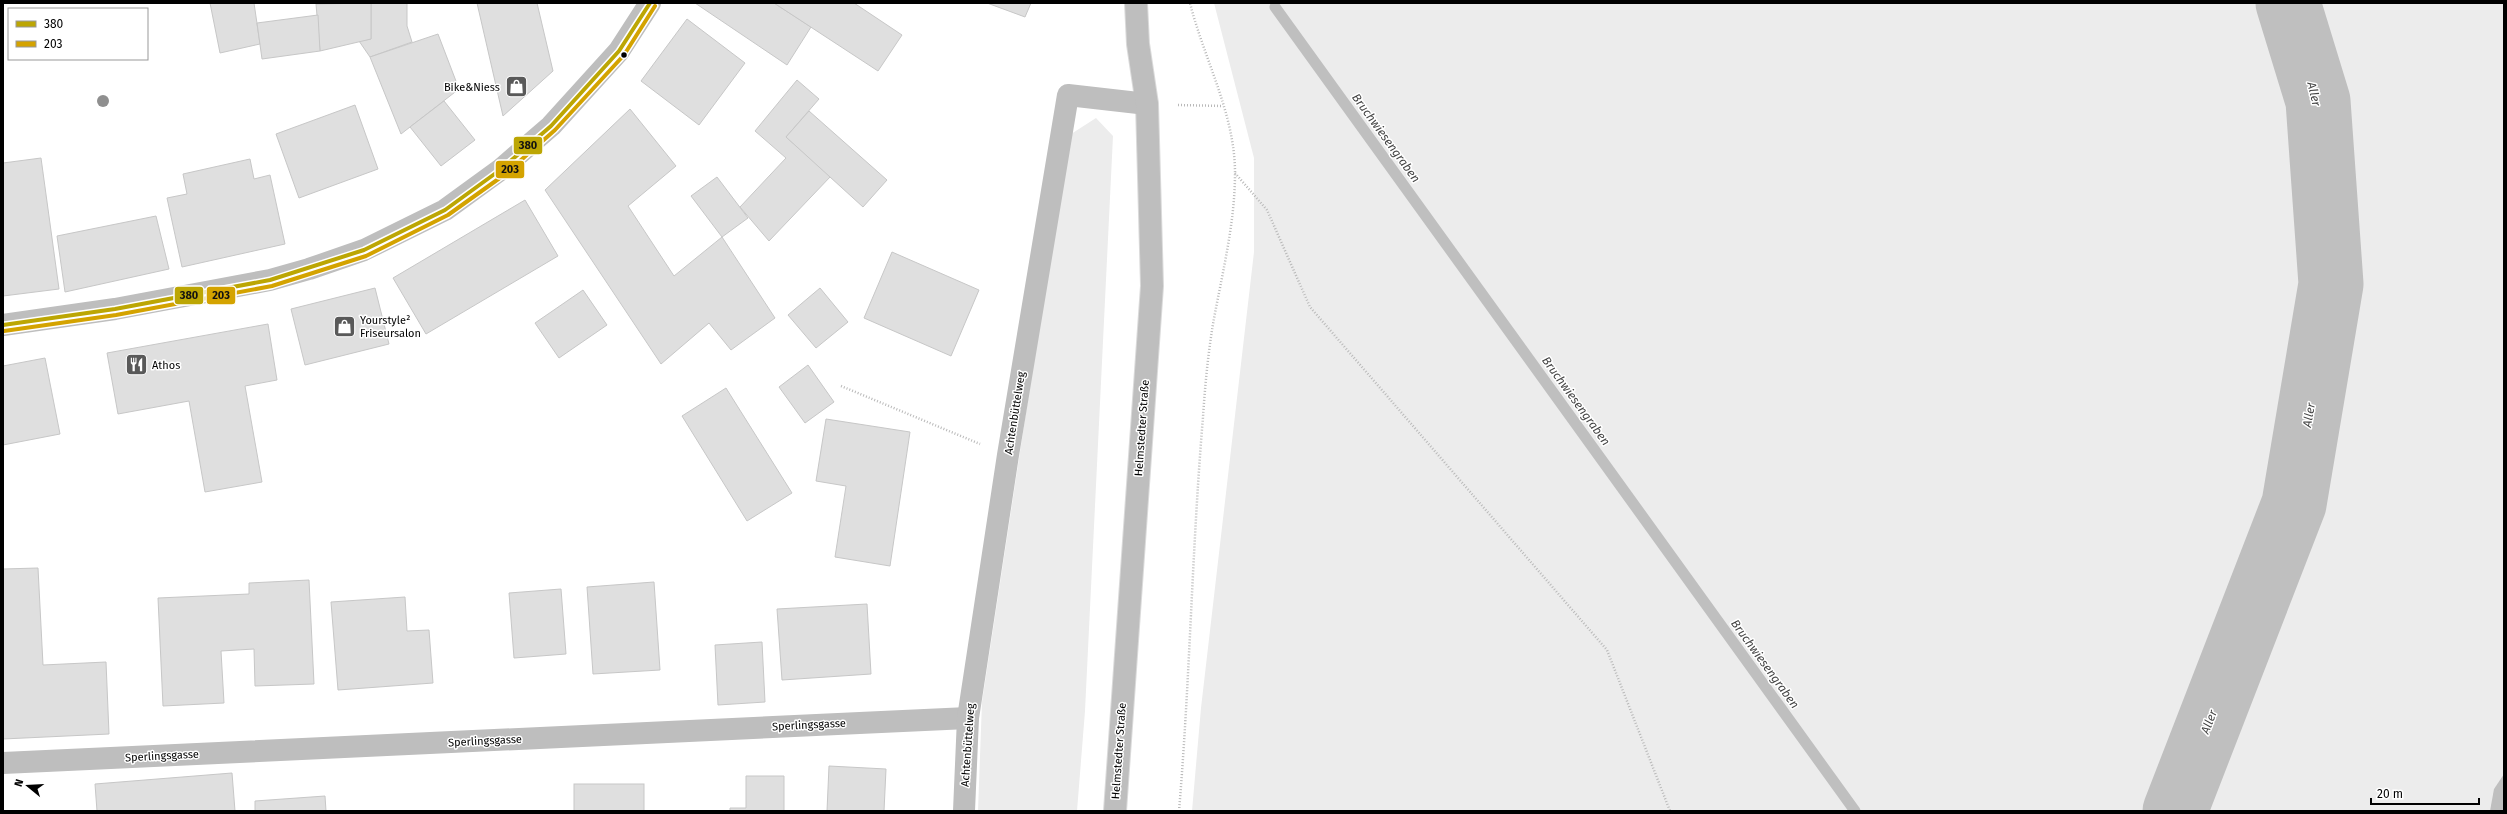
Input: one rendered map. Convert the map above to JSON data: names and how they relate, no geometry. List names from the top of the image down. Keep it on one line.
{"streets":{"street":["Achtenbüttelweg","Helmstedter Straße","Sperlingsgasse"]},"crossings":[["Achtenbüttelweg","Helmstedter Straße"],["Achtenbüttelweg","Sperlingsgasse"]],"water":["Aller","Bruchwiesengraben"],"places":{"shop":["Bike&Niess","Yourstyle² Friseursalon"],"restaurant":["Athos"]},"lines":["transit line 380","transit line 203"],"legend":["380","203"],"scale_bar":"20 m","north":"left"}
